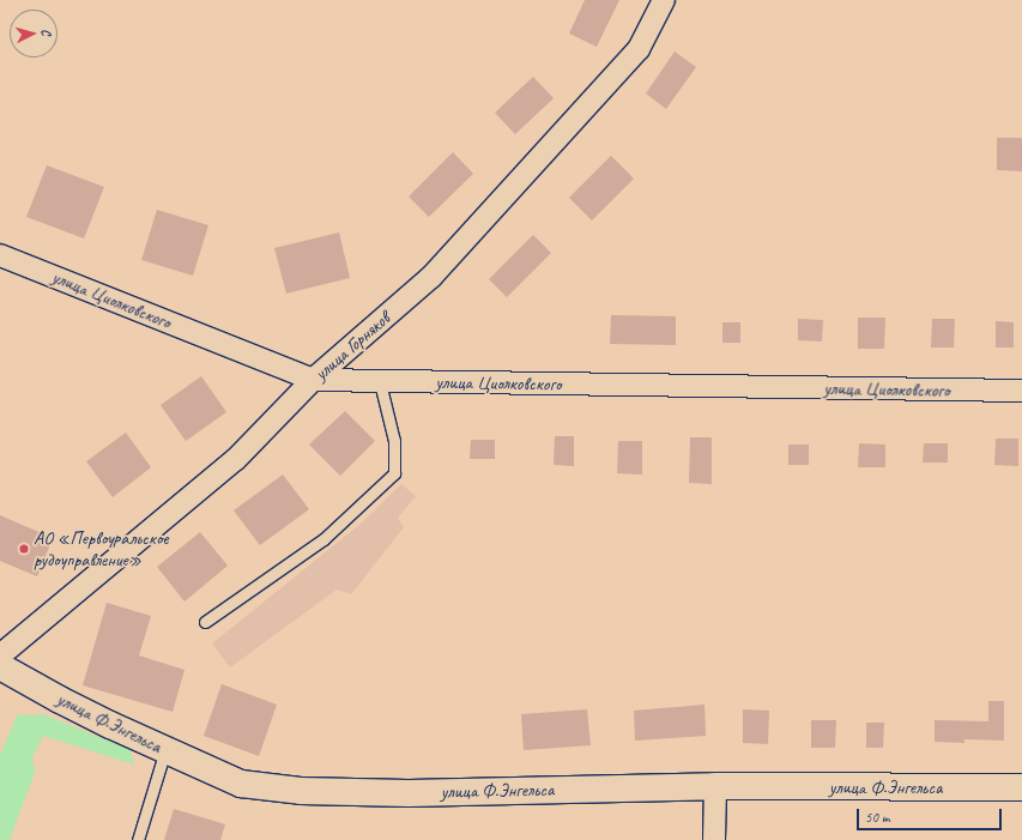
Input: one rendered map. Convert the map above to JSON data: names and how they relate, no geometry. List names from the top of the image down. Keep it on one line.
{"streets":{"street":["улица Циолковского","улица Горняков","улица Ф.Энгельса"]},"crossings":[["улица Циолковского","улица Горняков"]],"places":["АО «Первоуральское рудоуправление»"],"scale_bar":"50 m","north":"right"}
